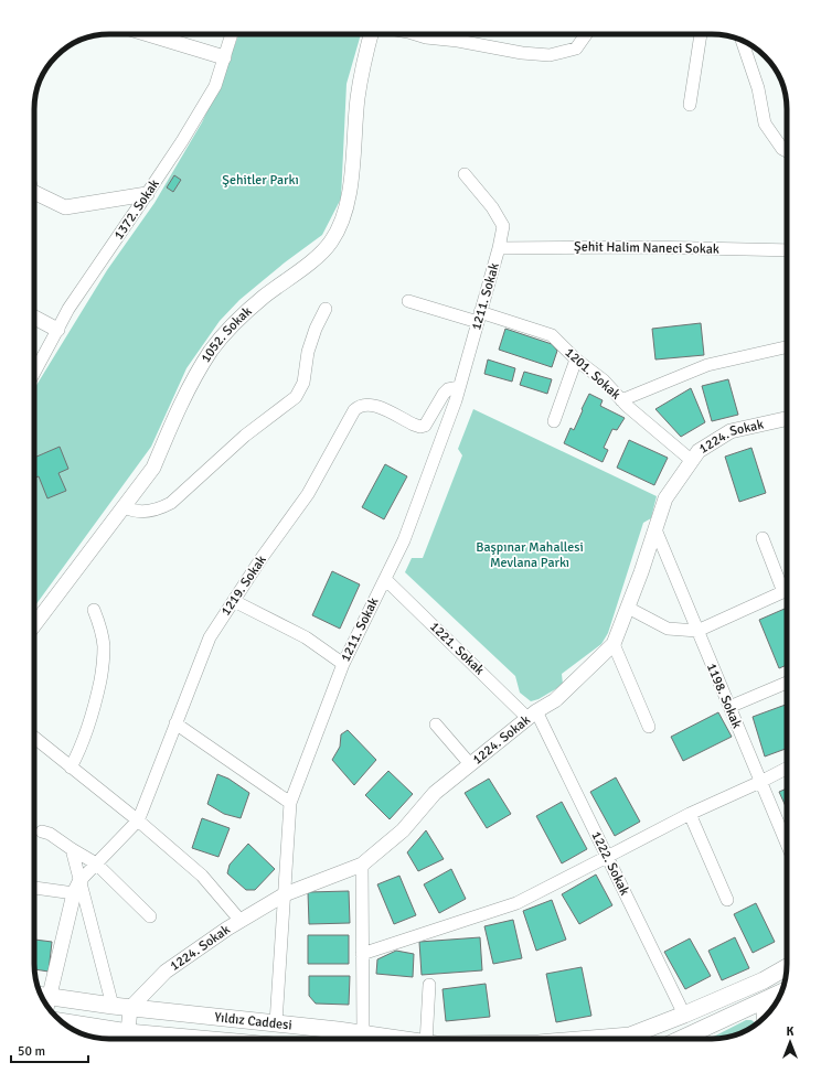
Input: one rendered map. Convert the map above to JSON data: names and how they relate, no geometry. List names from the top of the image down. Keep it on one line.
{"streets":{"main road":["Yıldız Caddesi"],"street":["1372. Sokak","Şehit Halim Naneci Sokak","1211. Sokak","1052. Sokak","1201. Sokak","1224. Sokak","1219. Sokak","1221. Sokak","1198. Sokak","1222. Sokak"]},"crossings":[["Şehit Halim Naneci Sokak","1211. Sokak"],["1211. Sokak","1201. Sokak"],["1211. Sokak","1224. Sokak"],["1211. Sokak","1219. Sokak"],["1211. Sokak","1221. Sokak"],["1211. Sokak","Yıldız Caddesi"],["1201. Sokak","1224. Sokak"],["1224. Sokak","1221. Sokak"],["1224. Sokak","1198. Sokak"],["1224. Sokak","1222. Sokak"],["1224. Sokak","Yıldız Caddesi"],["1221. Sokak","1222. Sokak"],["1222. Sokak","Yıldız Caddesi"]],"parks":["Şehitler Parkı","Başpınar Mahallesi Mevlana Parkı"],"scale_bar":"50 m","north":"top"}
